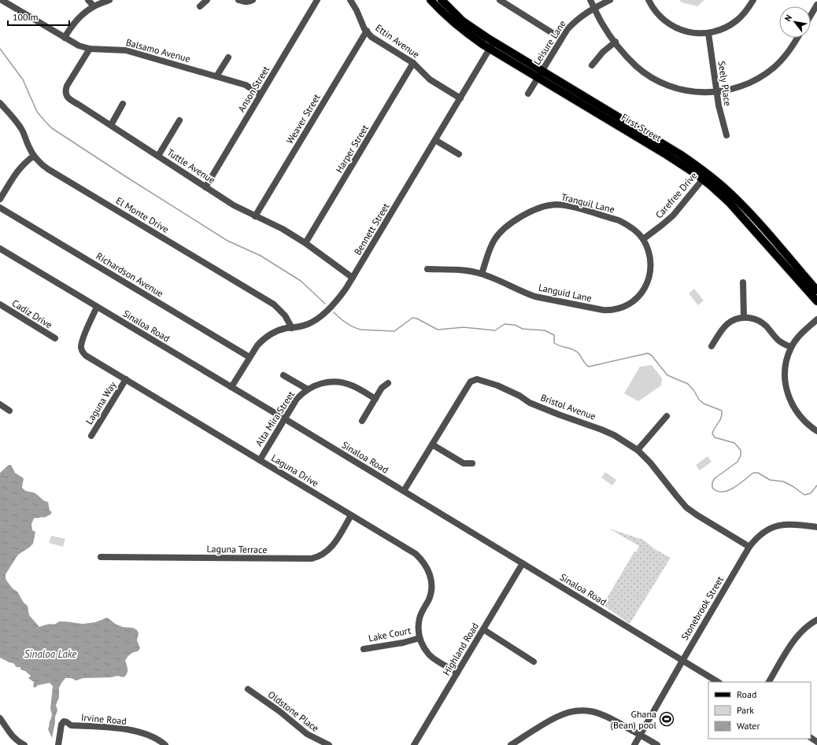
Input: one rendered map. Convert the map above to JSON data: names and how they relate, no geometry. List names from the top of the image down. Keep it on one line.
{"streets":{"main road":["First Street"],"street":["Ettin Avenue","Leisure Lane","Balsamo Avenue","Seely Place","Anson Street","Weaver Street","Harper Street","Tuttle Avenue","Carefree Drive","Tranquil Lane","El Monte Drive","Bennett Street","Richardson Avenue","Languid Lane","Cadiz Drive","Sinaloa Road","Laguna Way","Bristol Avenue","Alta Mira Street","Laguna Drive","Laguna Terrace","Stonebrook Street","Lake Court","Highland Road","Oldstone Place","Irvine Road"]},"crossings":[["Ettin Avenue","Weaver Street"],["Ettin Avenue","Harper Street"],["Ettin Avenue","Bennett Street"],["Leisure Lane","First Street"],["Balsamo Avenue","Anson Street"],["Balsamo Avenue","Tuttle Avenue"],["Anson Street","Tuttle Avenue"],["Weaver Street","Tuttle Avenue"],["First Street","Carefree Drive"],["First Street","Bennett Street"],["Harper Street","Tuttle Avenue"],["Tuttle Avenue","Bennett Street"],["Carefree Drive","Tranquil Lane"],["Carefree Drive","Languid Lane"],["Tranquil Lane","Languid Lane"],["El Monte Drive","Bennett Street"],["Bennett Street","Richardson Avenue"],["Bennett Street","Sinaloa Road"],["Sinaloa Road","Bristol Avenue"],["Sinaloa Road","Alta Mira Street"],["Sinaloa Road","Laguna Drive"],["Sinaloa Road","Stonebrook Street"],["Sinaloa Road","Highland Road"],["Laguna Way","Laguna Drive"],["Bristol Avenue","Stonebrook Street"],["Alta Mira Street","Laguna Drive"],["Laguna Drive","Laguna Terrace"],["Laguna Drive","Lake Court"],["Laguna Drive","Highland Road"]],"water":["Sinaloa Lake"],"places":{"sports":["Ghana (Bean) pool"]},"legend":["Road","Park","Water"],"scale_bar":"100 m","north":"top left"}
